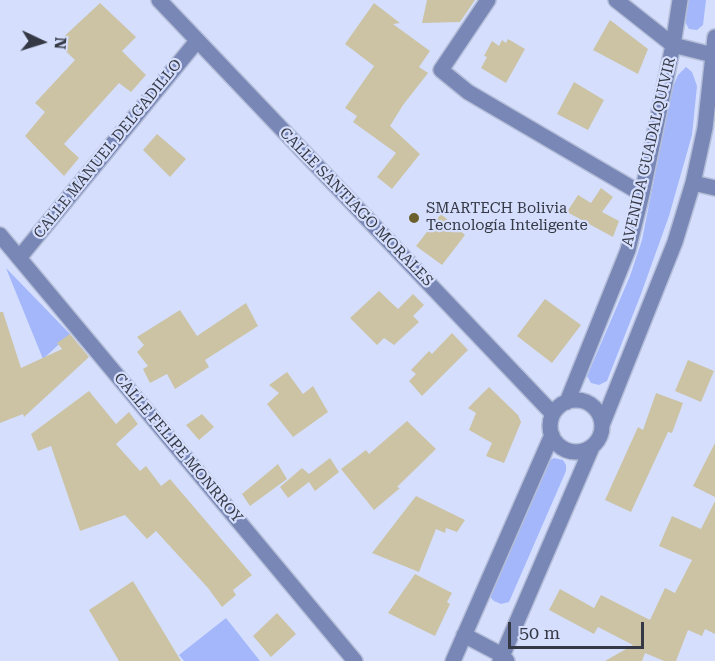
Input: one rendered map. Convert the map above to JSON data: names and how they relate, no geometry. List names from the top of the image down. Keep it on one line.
{"streets":{"street":["CALLE MANUEL DELGADILLO","AVENIDA GUADALQUIVIR","CALLE SANTIAGO MORALES","CALLE FELIPE MONRROY"]},"crossings":[["CALLE MANUEL DELGADILLO","CALLE SANTIAGO MORALES"],["CALLE MANUEL DELGADILLO","CALLE FELIPE MONRROY"],["AVENIDA GUADALQUIVIR","CALLE SANTIAGO MORALES"]],"places":["SMARTECH Bolivia Tecnología Inteligente"],"scale_bar":"50 m","north":"right"}
